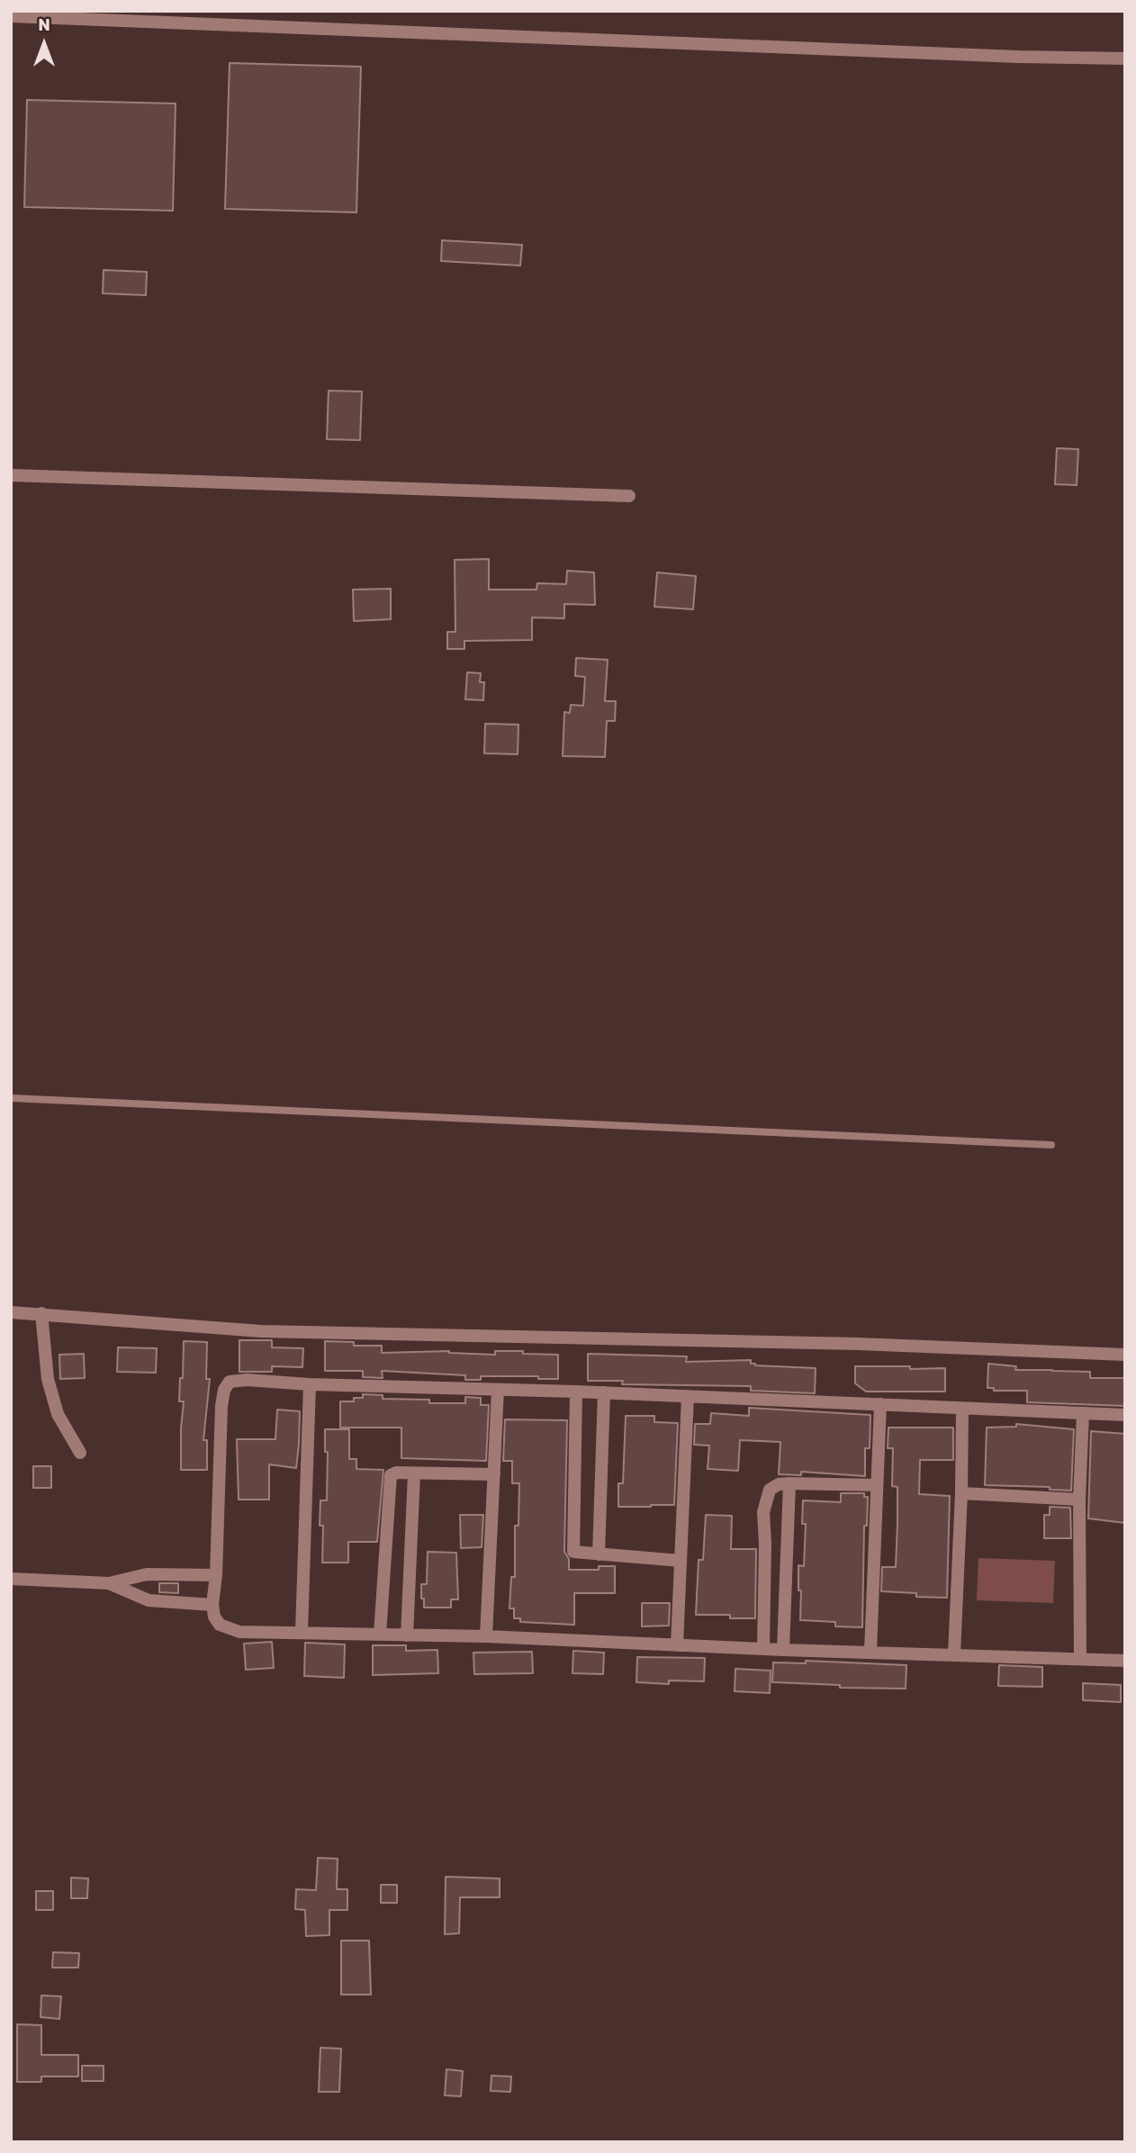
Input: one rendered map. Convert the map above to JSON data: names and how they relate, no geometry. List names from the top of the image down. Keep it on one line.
{"north":"top"}
